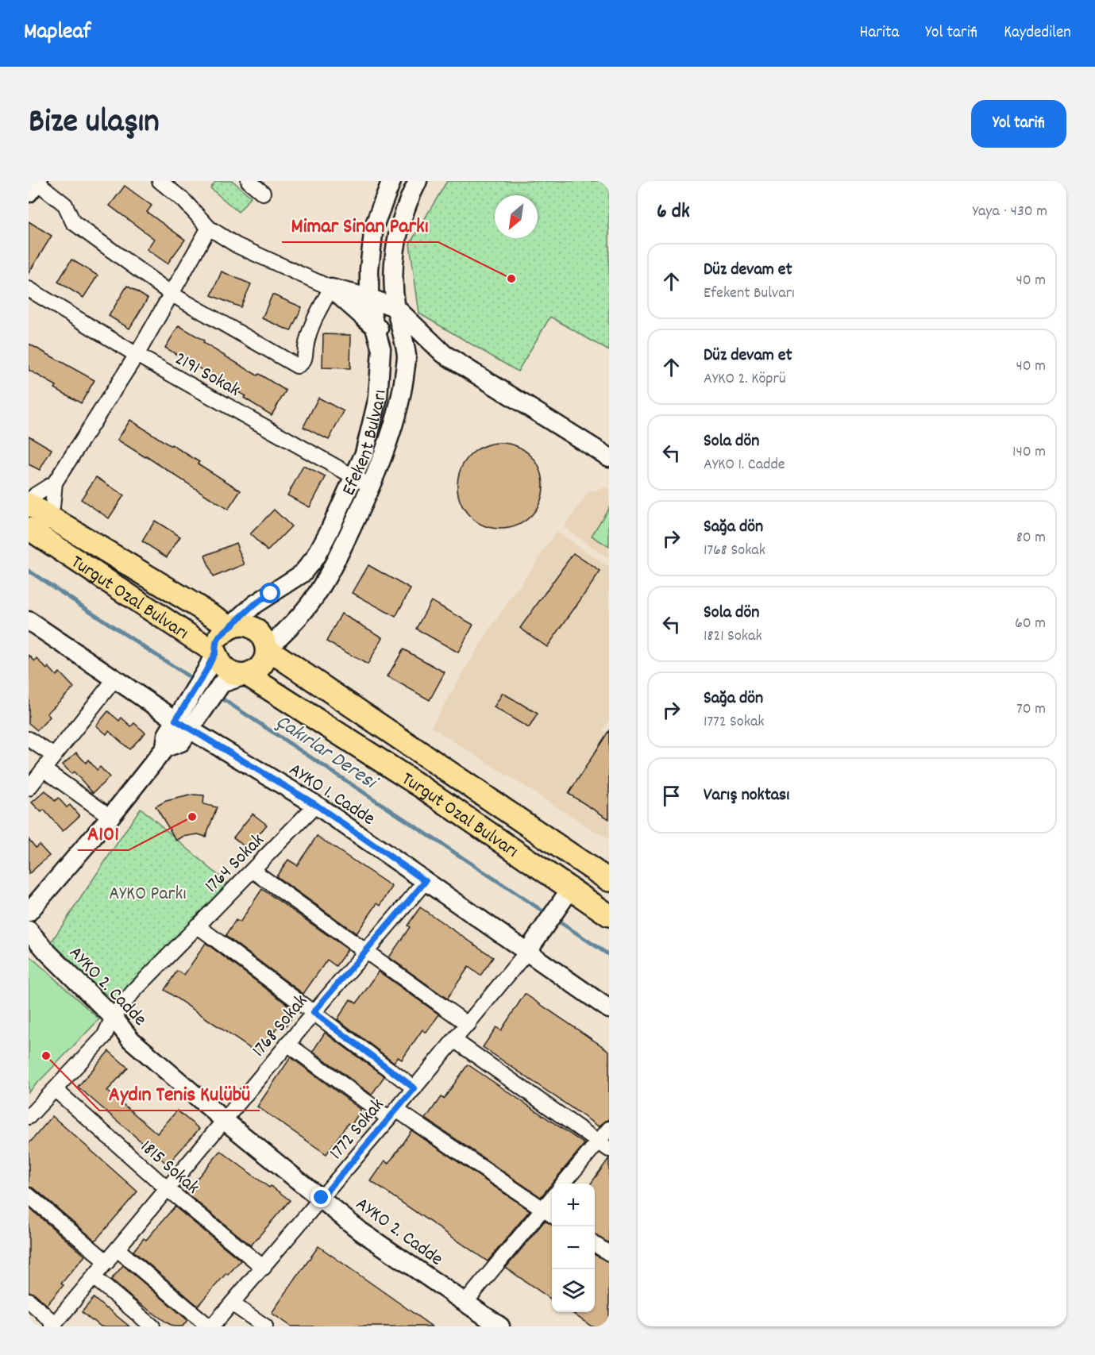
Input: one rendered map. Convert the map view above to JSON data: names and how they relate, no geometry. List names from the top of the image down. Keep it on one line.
{"streets":{"main road":["Efekent Bulvarı","Turgut Ozal Bulvarı"],"street":["2191 Sokak","AYKO 1. Cadde","1764 Sokak","AYKO 2. Cadde","1768 Sokak","1772 Sokak","1815 Sokak"]},"crossings":[["2191 Sokak","Efekent Bulvarı"],["Efekent Bulvarı","Turgut Ozal Bulvarı"],["AYKO 1. Cadde","1764 Sokak"],["AYKO 1. Cadde","1768 Sokak"],["AYKO 1. Cadde","1772 Sokak"],["1764 Sokak","AYKO 2. Cadde"],["1764 Sokak","1815 Sokak"],["AYKO 2. Cadde","1768 Sokak"],["AYKO 2. Cadde","1772 Sokak"],["1768 Sokak","1815 Sokak"],["1772 Sokak","1815 Sokak"]],"water":["Çakırlar Deresi"],"parks":["AYKO Parkı"],"places":["Mimar Sinan Parkı","A101","Aydın Tenis Kulübü"],"north":"bottom left","page":{"header":"Mapleaf","nav":["Harita","Yol tarifi","Kaydedilen"],"title":"Bize ulaşın","buttons":"Yol tarifi","heading":["6 dk","Yaya · 430 m"],"list":[["Düz devam et","Efekent Bulvarı","40 m"],["Düz devam et","AYKO 2. Köprü","40 m"],["Sola dön","AYKO 1. Cadde","140 m"],["Sağa dön","1768 Sokak","80 m"],["Sola dön","1821 Sokak","60 m"],["Sağa dön","1772 Sokak","70 m"],"Varış noktası"],"map_buttons":["+","−"]}}
